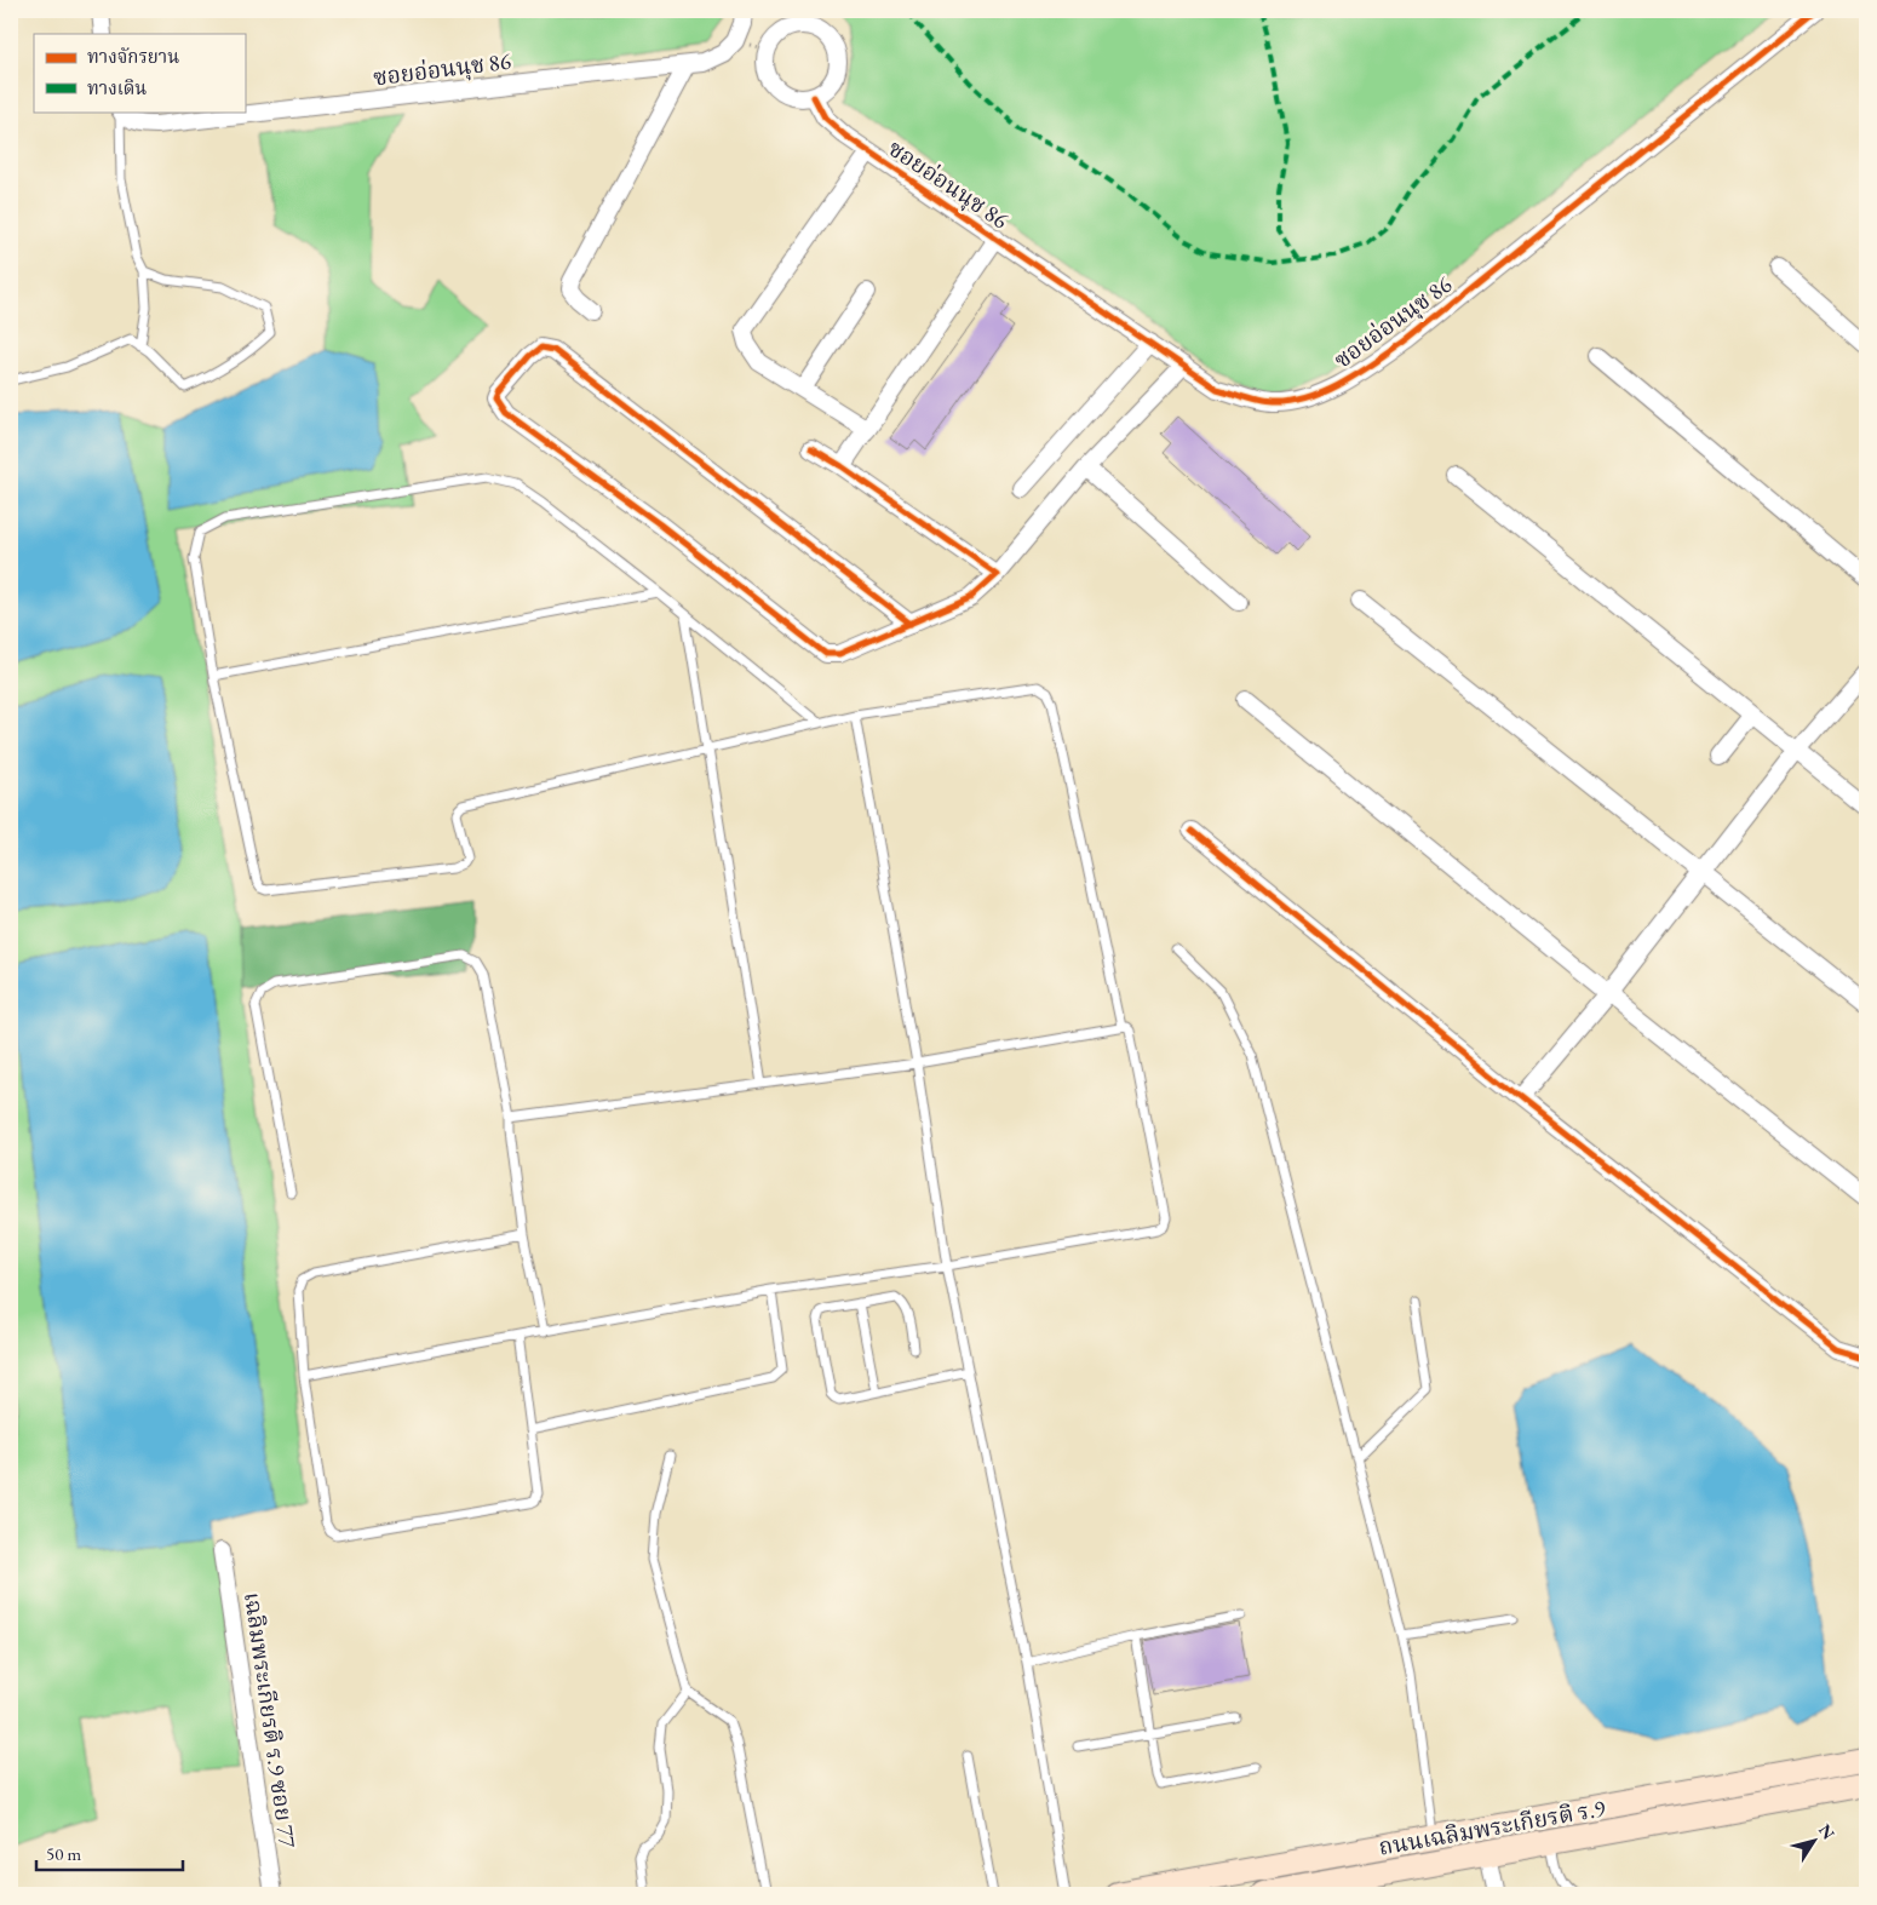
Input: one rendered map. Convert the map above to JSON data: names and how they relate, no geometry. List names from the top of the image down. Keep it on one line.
{"streets":{"main road":["ถนนเฉลิมพระเกียรติ ร.9"],"street":["ซอยอ่อนนุช 86","เฉลิมพระเกียรติ ร.9 ซอย 77"]},"legend":["ทางจักรยาน","ทางเดิน"],"scale_bar":"50 m","north":"top right"}
